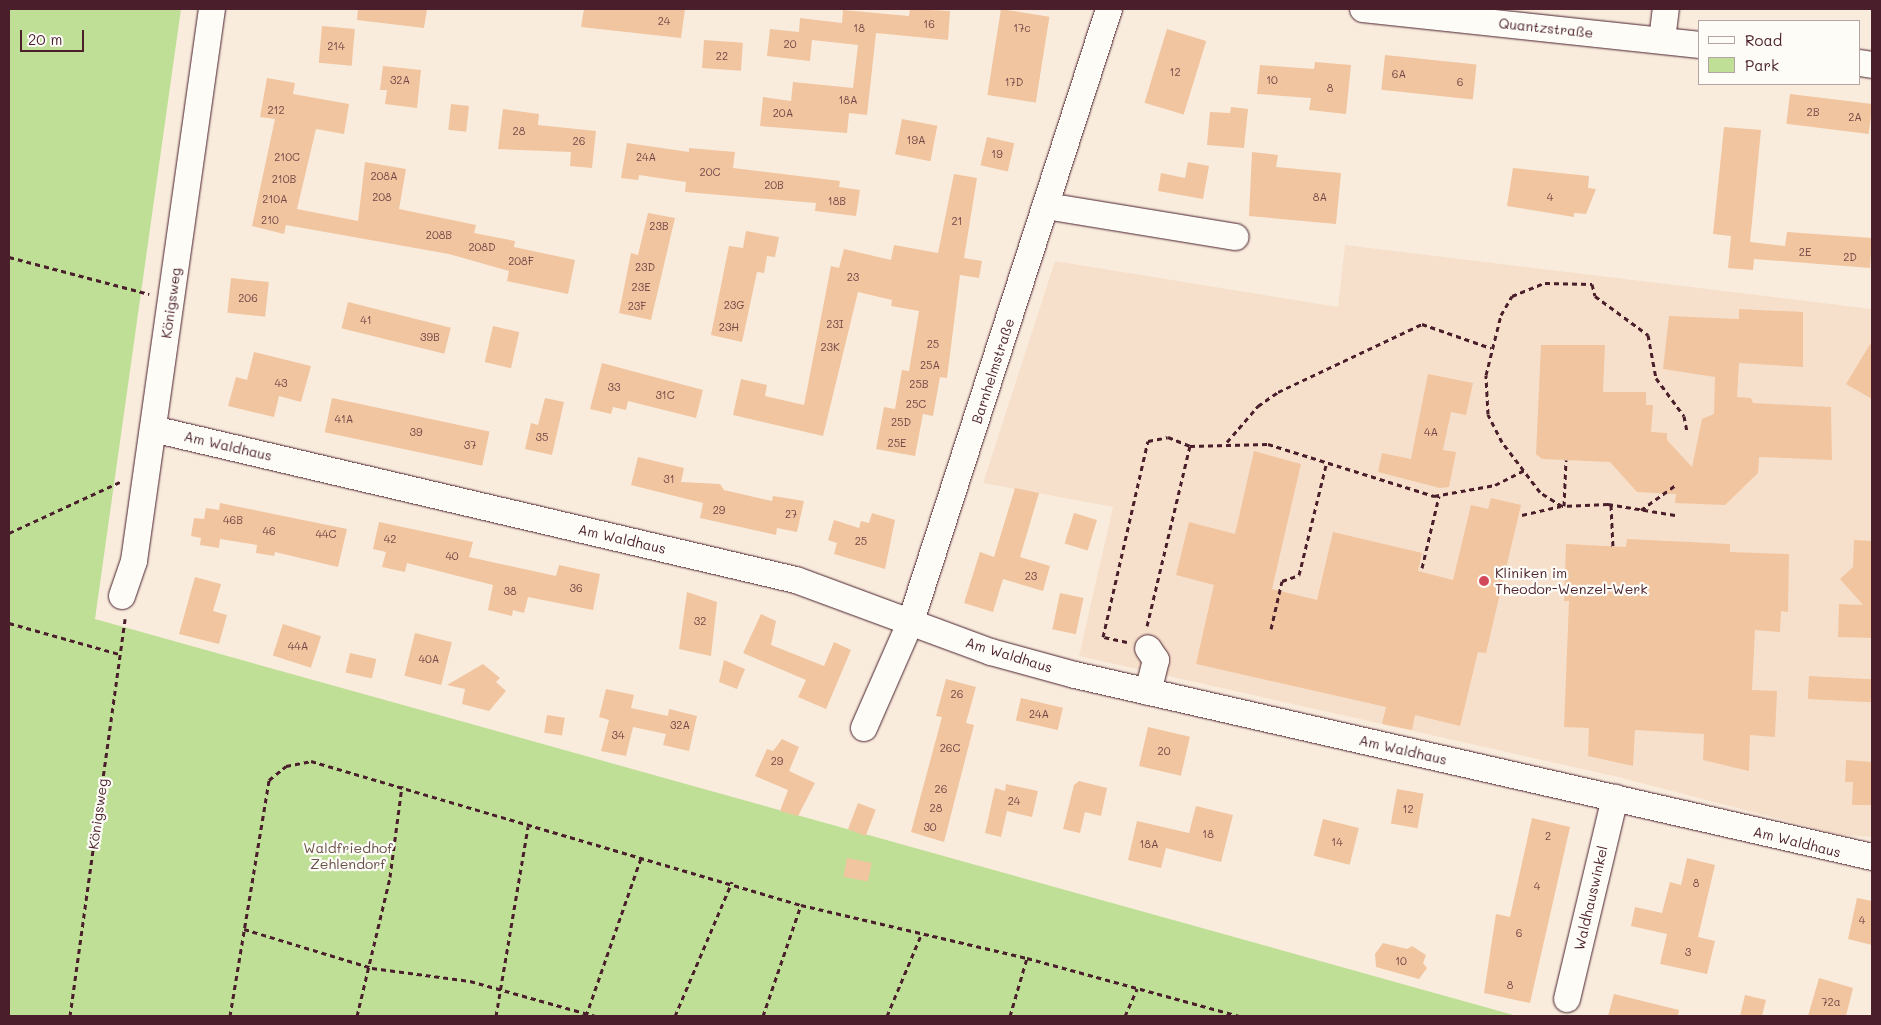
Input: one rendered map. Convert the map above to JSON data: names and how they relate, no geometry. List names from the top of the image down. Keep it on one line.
{"streets":{"street":["Quantzstraße","Königsweg","Barnhelmstraße","Am Waldhaus","Waldhauswinkel"]},"crossings":[["Königsweg","Am Waldhaus"],["Barnhelmstraße","Am Waldhaus"],["Am Waldhaus","Waldhauswinkel"]],"parks":["Waldfriedhof Zehlendorf"],"places":["Kliniken im Theodor-Wenzel-Werk"],"house_numbers":["24","16","18","17c","20","214","22","12","6A","32A","10","17D","6","8","18A","212","2B","20A","2A","28","19A","26","19","210C","24A","20C","208A","210B","20B","208","8A","4","210A","18B","210","21","23B","208B","208D","2E","2D","208F","23D","23","23E","206","23G","23F","41","23I","23H","39B","25","23K","25A","43","25B","33","31C","25C","41A","25D","39","4A","35","25E","37","31","29","27","46B","46","44C","42","25","40","23","36","38","32","44A","40A","26","24A","32A","34","26C","20","29","26","24","28","12","30","18","2","14","18A","8","4","4","6","3","10","8","72a"],"legend":["Road","Park"],"scale_bar":"20 m"}
